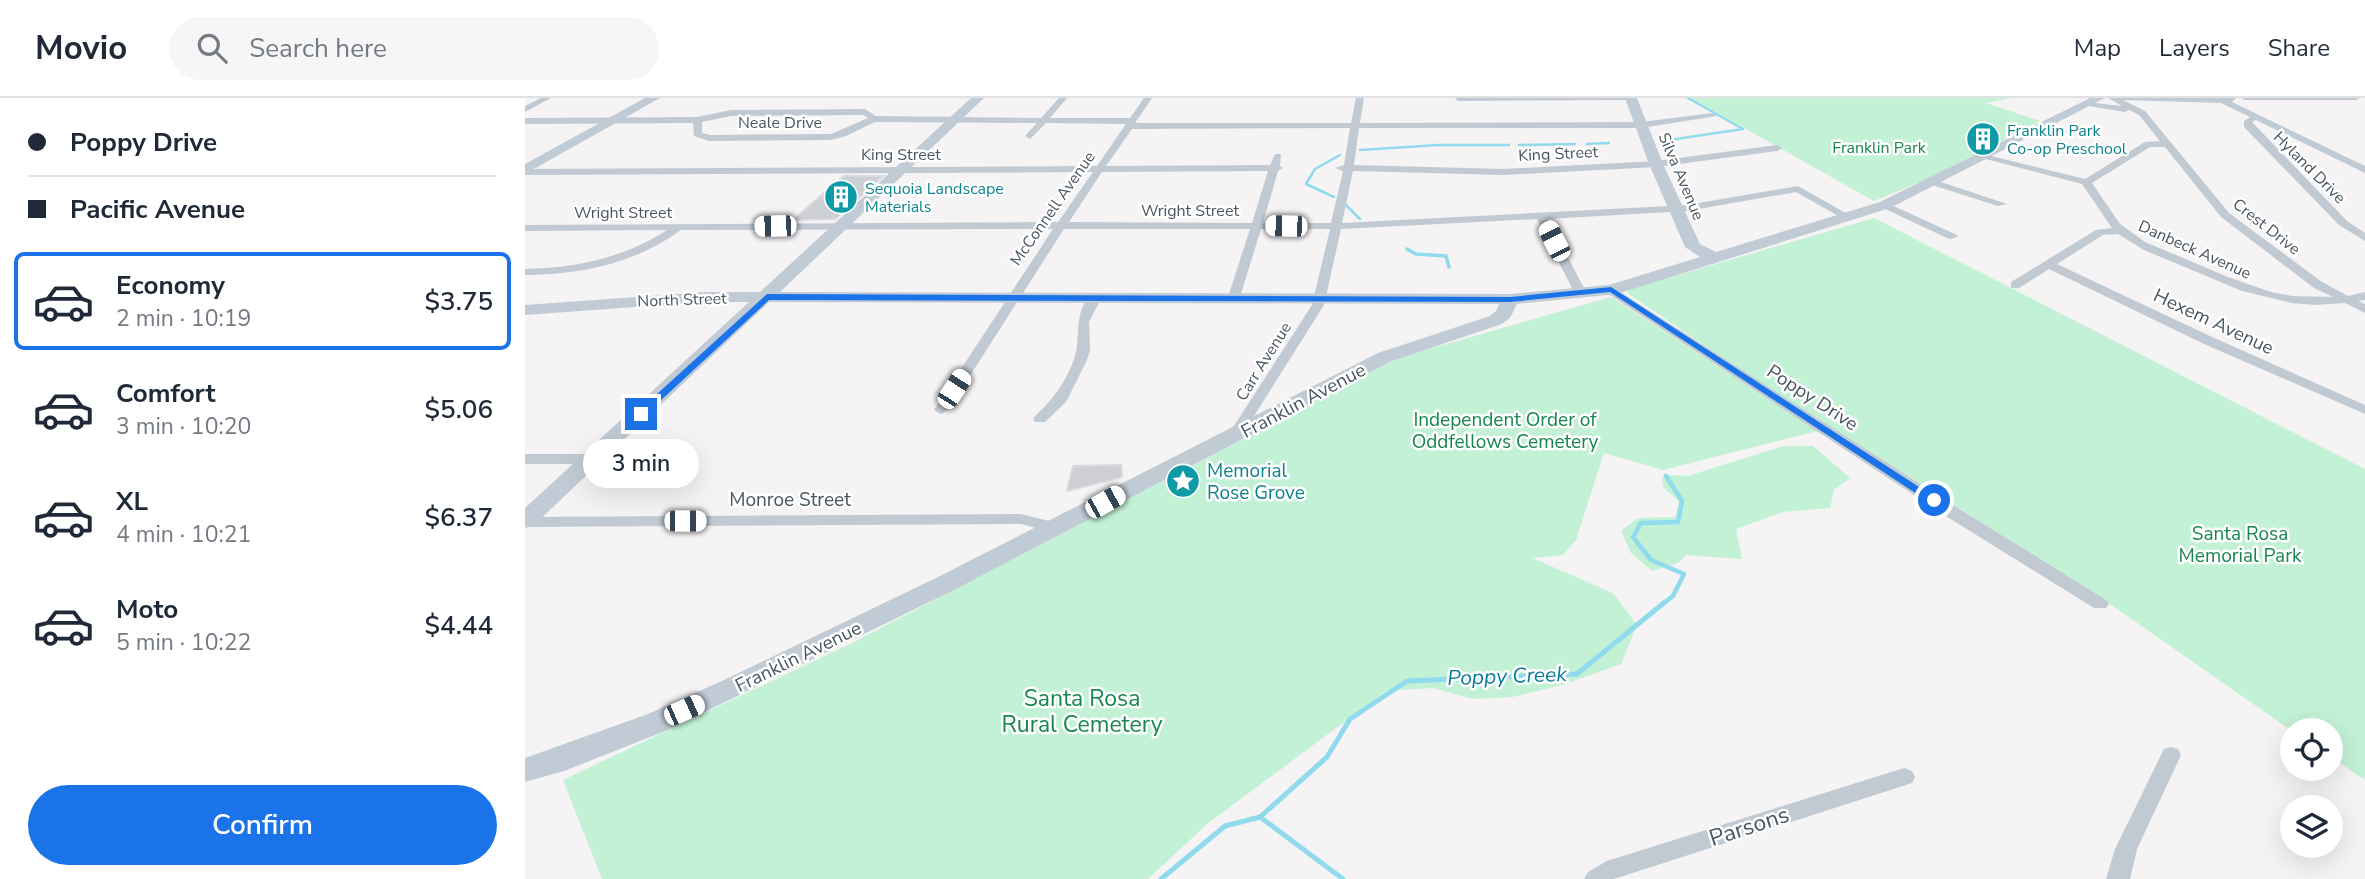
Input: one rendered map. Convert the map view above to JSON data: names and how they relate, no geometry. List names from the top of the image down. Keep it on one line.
{"streets":{"street":["Neale Drive","King Street","Hyland Drive","Silva Avenue","McConnell Avenue","Wright Street","Crest Drive","Danbeck Avenue","North Street","Hexem Avenue","Carr Avenue","Poppy Drive","Franklin Avenue","Monroe Street","Parsons"]},"crossings":[["King Street","Silva Avenue"],["King Street","McConnell Avenue"],["King Street","Wright Street"],["King Street","Carr Avenue"],["Silva Avenue","Wright Street"],["McConnell Avenue","Wright Street"],["McConnell Avenue","North Street"],["Wright Street","Carr Avenue"],["Crest Drive","Danbeck Avenue"],["North Street","Carr Avenue"],["North Street","Franklin Avenue"],["Carr Avenue","Franklin Avenue"],["Franklin Avenue","Monroe Street"]],"water":["Poppy Creek"],"parks":["Franklin Park","Independent Order of Oddfellows Cemetery","Santa Rosa Memorial Park","Santa Rosa Rural Cemetery"],"places":{"building":["Franklin Park Co-op Preschool","Sequoia Landscape Materials"],"place":["Memorial Rose Grove"]},"page":{"header":"Movio","search":"Search here","nav":["Map","Layers","Share"],"banner":["Poppy Drive","Pacific Avenue"],"list":[{"name":"Economy","note":"2 min · 10:19","value":"$3.75"},{"name":"Comfort","note":"3 min · 10:20","value":"$5.06"},{"name":"XL","note":"4 min · 10:21","value":"$6.37"},{"name":"Moto","note":"5 min · 10:22","value":"$4.44"}],"bubble":"3 min","buttons":"Confirm"}}
